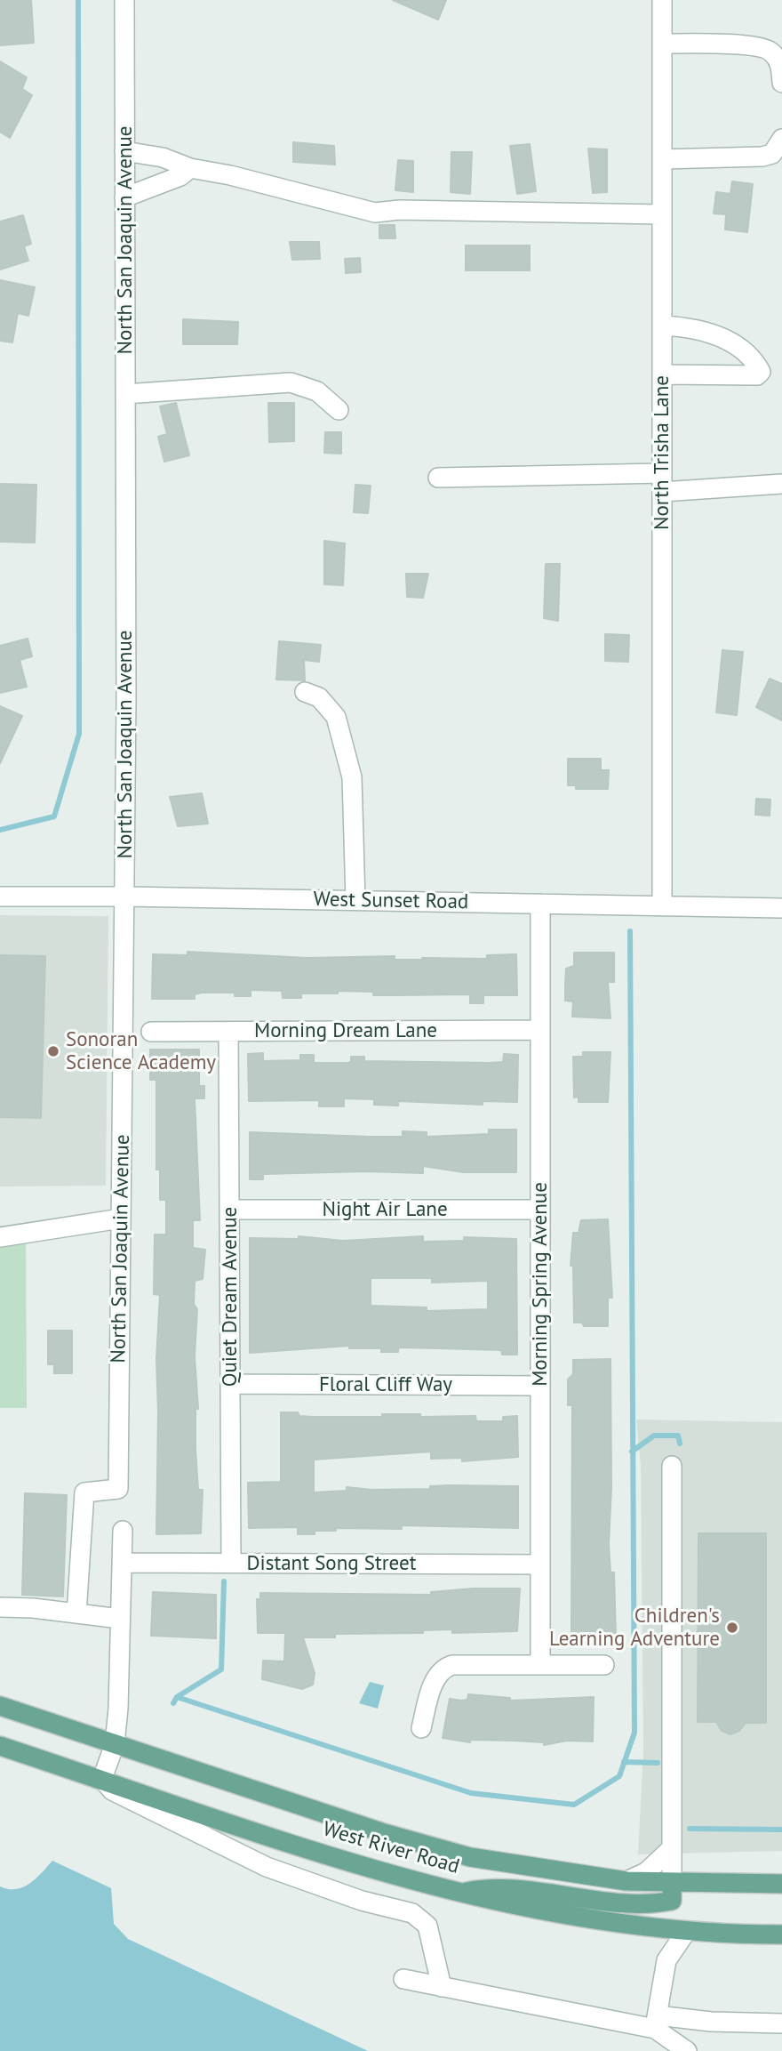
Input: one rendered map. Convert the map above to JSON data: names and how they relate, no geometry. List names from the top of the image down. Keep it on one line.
{"streets":{"main road":["West River Road"],"street":["North San Joaquin Avenue","North Trisha Lane","West Sunset Road","Morning Dream Lane","Night Air Lane","Morning Spring Avenue","Quiet Dream Avenue","Floral Cliff Way","Distant Song Street"]},"crossings":[["North San Joaquin Avenue","West Sunset Road"],["North Trisha Lane","West Sunset Road"],["West Sunset Road","Morning Spring Avenue"],["Morning Dream Lane","Morning Spring Avenue"],["Morning Dream Lane","Quiet Dream Avenue"],["Night Air Lane","Morning Spring Avenue"],["Night Air Lane","Quiet Dream Avenue"],["Morning Spring Avenue","Floral Cliff Way"],["Morning Spring Avenue","Distant Song Street"],["Quiet Dream Avenue","Floral Cliff Way"],["Quiet Dream Avenue","Distant Song Street"]],"places":["Sonoran Science Academy","Children's Learning Adventure"]}
